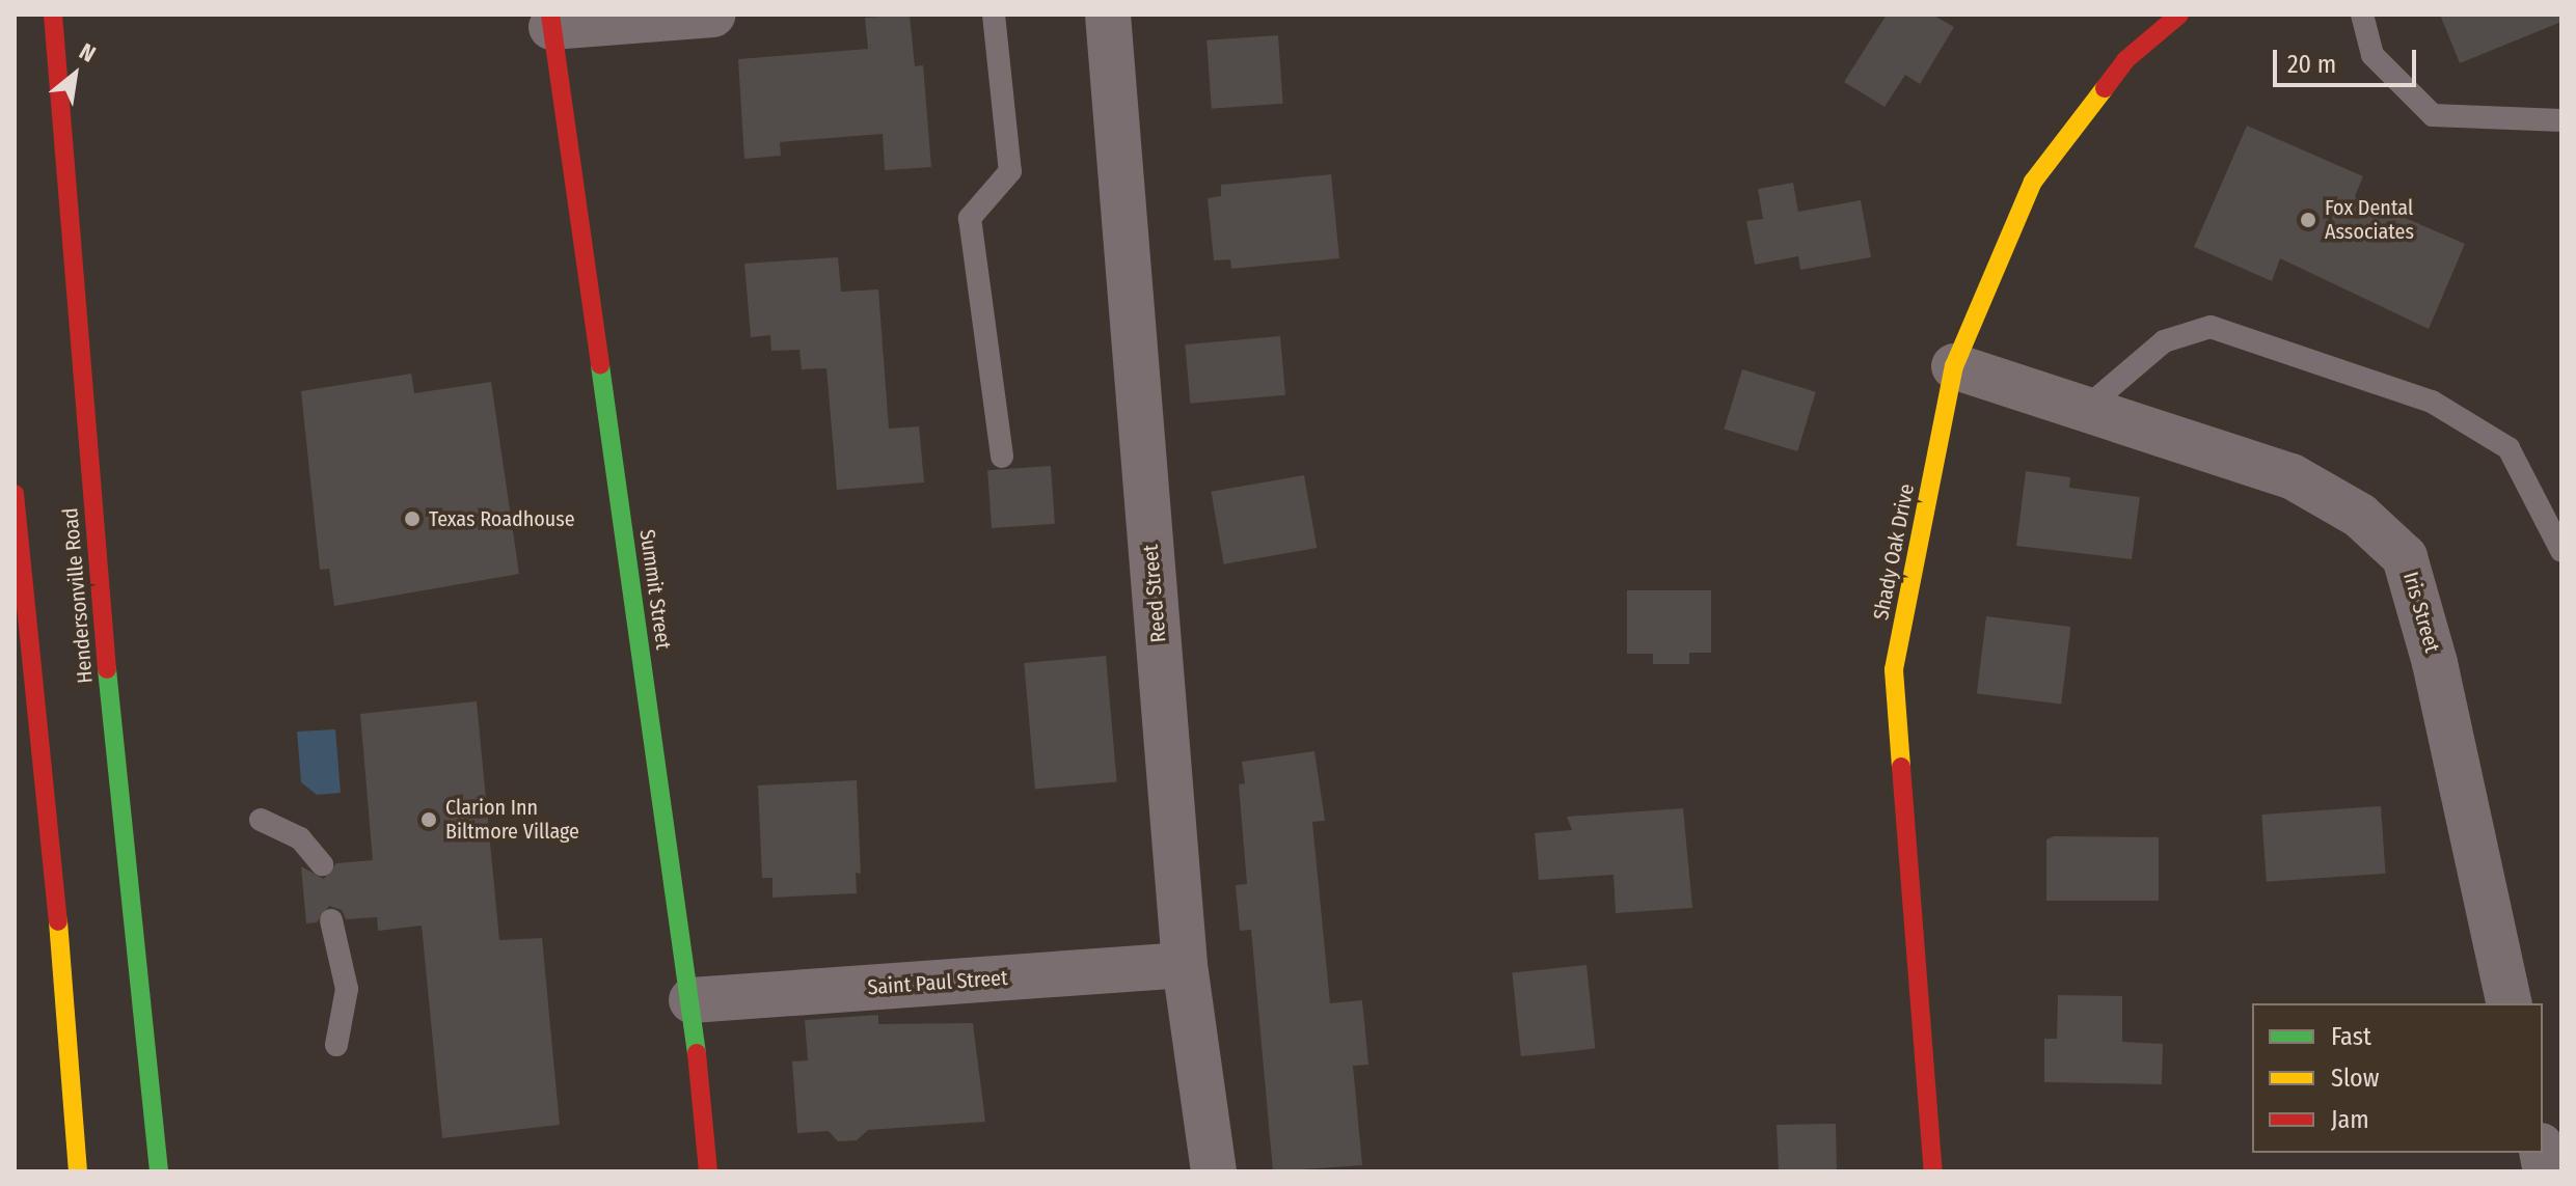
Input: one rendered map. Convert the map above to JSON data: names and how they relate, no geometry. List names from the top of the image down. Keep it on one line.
{"streets":{"street":["Shady Oak Drive","Summit Street","Reed Street","Hendersonville Road","Iris Street","Saint Paul Street"]},"crossings":[["Shady Oak Drive","Iris Street"],["Summit Street","Saint Paul Street"],["Reed Street","Saint Paul Street"]],"places":["Fox Dental Associates","Texas Roadhouse","Clarion Inn Biltmore Village"],"legend":["Fast","Slow","Jam"],"scale_bar":"20 m","north":"top right"}
